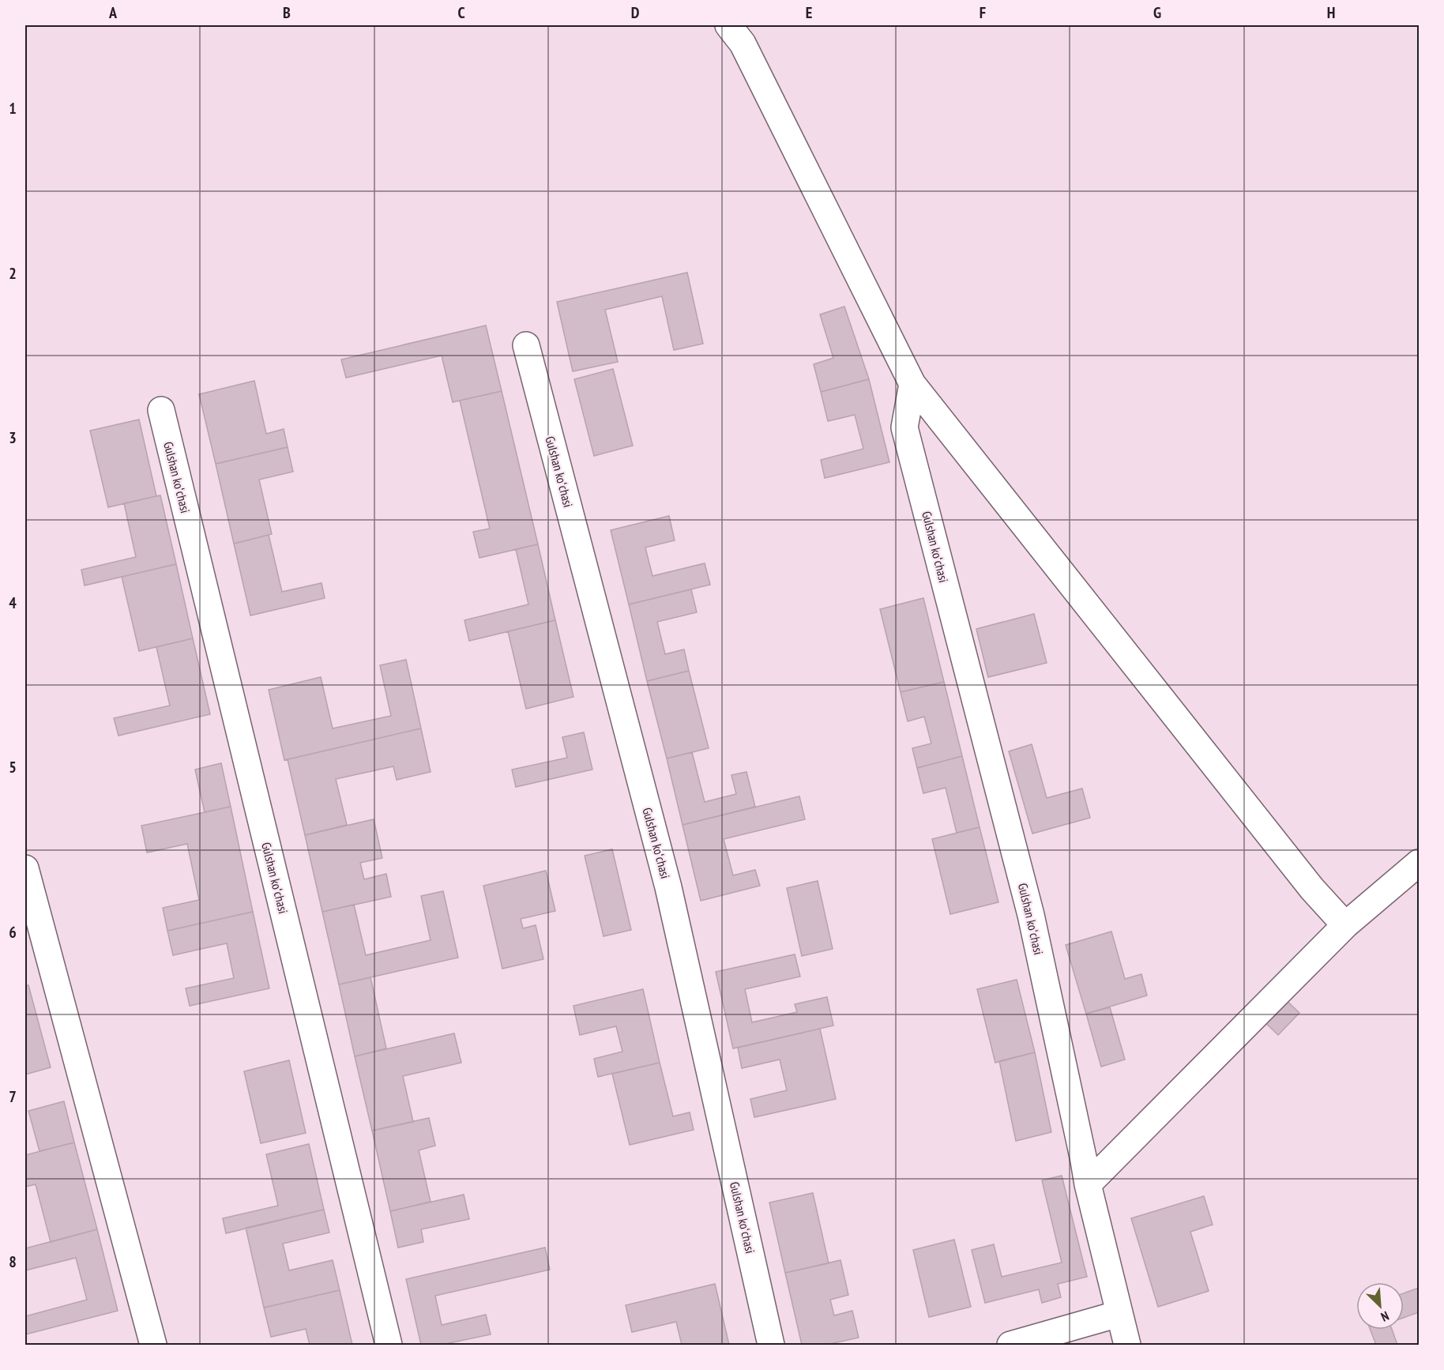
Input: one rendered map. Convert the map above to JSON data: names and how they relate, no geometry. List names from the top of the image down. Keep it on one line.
{"streets":{"street":["Gulshan koʻchasi"]},"north":"bottom right","grid":{"columns":["A","B","C","D","E","F","G","H"],"rows":["1","2","3","4","5","6","7","8"]}}
